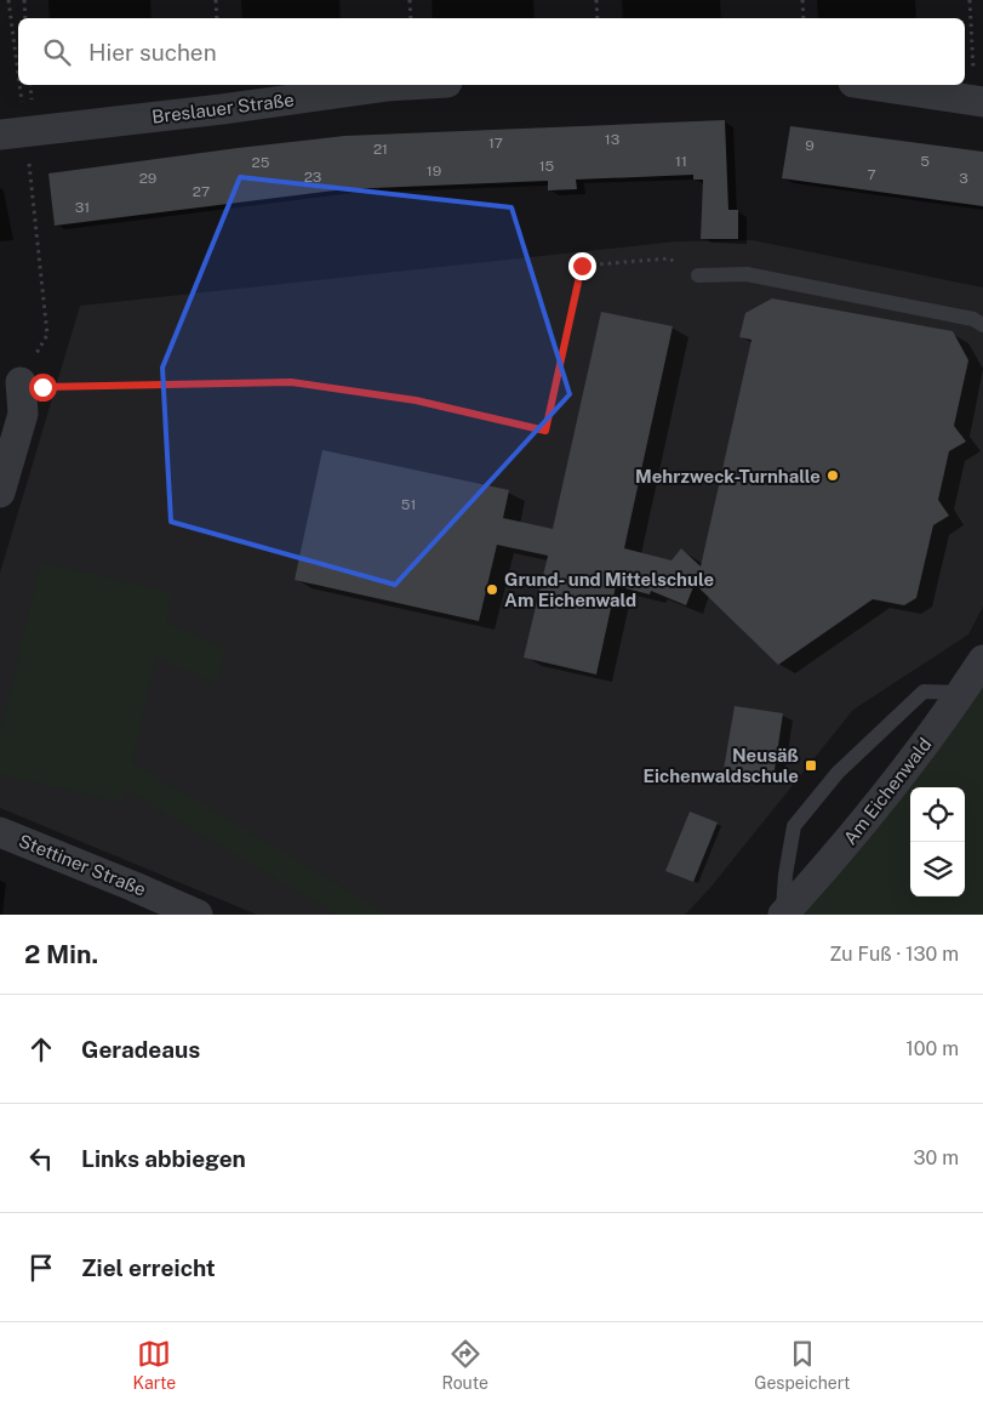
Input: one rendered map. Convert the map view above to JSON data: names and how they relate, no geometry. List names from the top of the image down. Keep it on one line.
{"streets":{"street":["Breslauer Straße","Am Eichenwald","Stettiner Straße"]},"places":{"other":["Mehrzweck-Turnhalle","Grund- und Mittelschule Am Eichenwald"],"transit":["Neusäß Eichenwaldschule"]},"house_numbers":["13","17","9","21","11","5","25","15","19","7","23","29","3","27","31","51"],"page":{"search":"Hier suchen","heading":["2 Min.","Zu Fuß · 130 m"],"list":[["Geradeaus","100 m"],["Links abbiegen","30 m"],"Ziel erreicht"],"nav":["Karte","Route","Gespeichert"]}}
